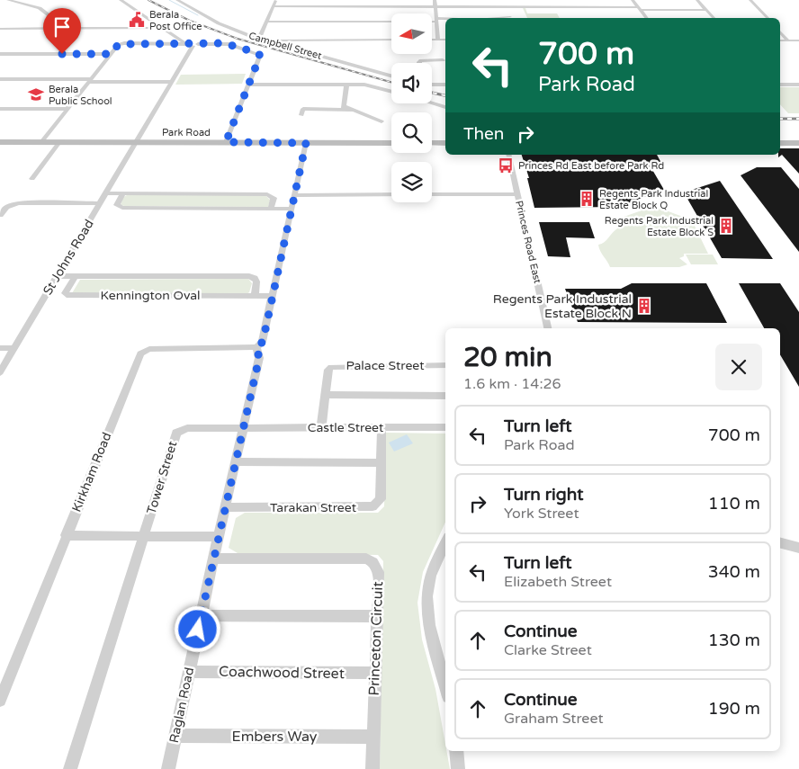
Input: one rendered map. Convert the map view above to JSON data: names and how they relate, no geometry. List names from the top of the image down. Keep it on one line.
{"streets":{"main road":["Park Road"],"street":["Campbell Street","Princes Road East","St Johns Road","Kennington Oval","Palace Street","Castle Street","Kirkham Road","Tower Street","Tarakan Street","Princeton Circuit","Coachwood Street","Raglan Road","Embers Way"]},"crossings":[["Park Road","St Johns Road"],["Park Road","Raglan Road"],["St Johns Road","Kennington Oval"],["Kennington Oval","Raglan Road"],["Palace Street","Castle Street"],["Castle Street","Tower Street"],["Castle Street","Tarakan Street"],["Castle Street","Raglan Road"],["Kirkham Road","Raglan Road"],["Tower Street","Raglan Road"],["Tarakan Street","Raglan Road"],["Princeton Circuit","Coachwood Street"],["Princeton Circuit","Raglan Road"],["Princeton Circuit","Embers Way"],["Coachwood Street","Raglan Road"],["Raglan Road","Embers Way"]],"places":{"public building":["Berala Post Office"],"school or university":["Berala Public School"],"bus stop":["Princes Rd East before Park Rd"],"building":["Regents Park Industrial Estate Block Q","Regents Park Industrial Estate Block S","Regents Park Industrial Estate Block N"]},"north":"left","page":{"turn":["700 m","Park Road"],"then":"Then","heading":["20 min","1.6 km · 14:26"],"list":[{"name":"Turn left","note":"Park Road","value":"700 m"},{"name":"Turn right","note":"York Street","value":"110 m"},{"name":"Turn left","note":"Elizabeth Street","value":"340 m"},{"name":"Continue","note":"Clarke Street","value":"130 m"},{"name":"Continue","note":"Graham Street","value":"190 m"}]}}
